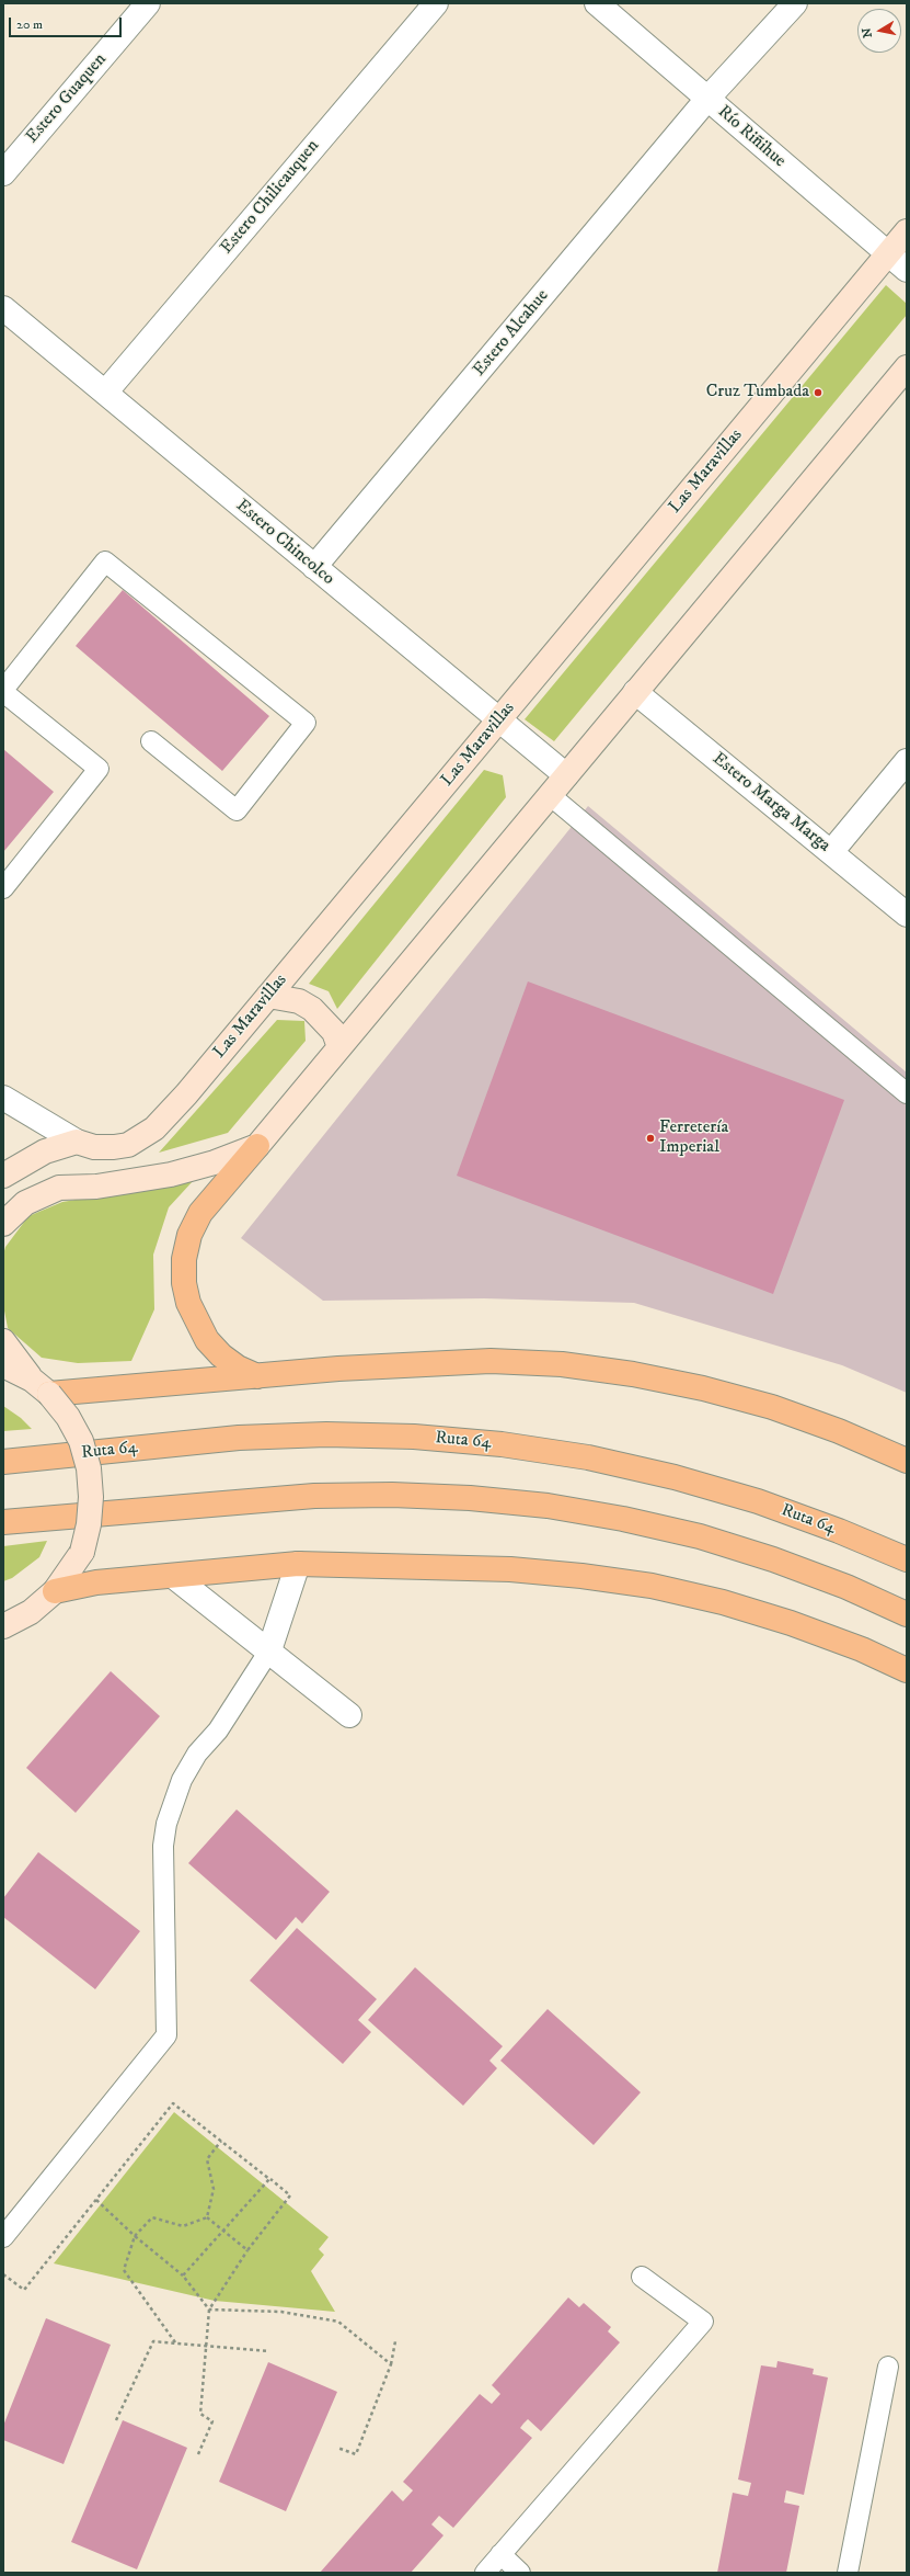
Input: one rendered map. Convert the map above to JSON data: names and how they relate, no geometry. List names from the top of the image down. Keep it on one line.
{"streets":{"highway":["Ruta 64"],"street":["Estero Guaquen","Río Riñihue","Estero Chilicauquen","Estero Alcahue","Las Maravillas","Estero Chincolco","Estero Marga Marga"]},"crossings":[["Río Riñihue","Estero Alcahue"],["Río Riñihue","Las Maravillas"],["Estero Chilicauquen","Estero Chincolco"],["Estero Alcahue","Estero Chincolco"],["Las Maravillas","Estero Chincolco"]],"places":["Cruz Tumbada","Ferretería Imperial"],"scale_bar":"20 m","north":"left"}
